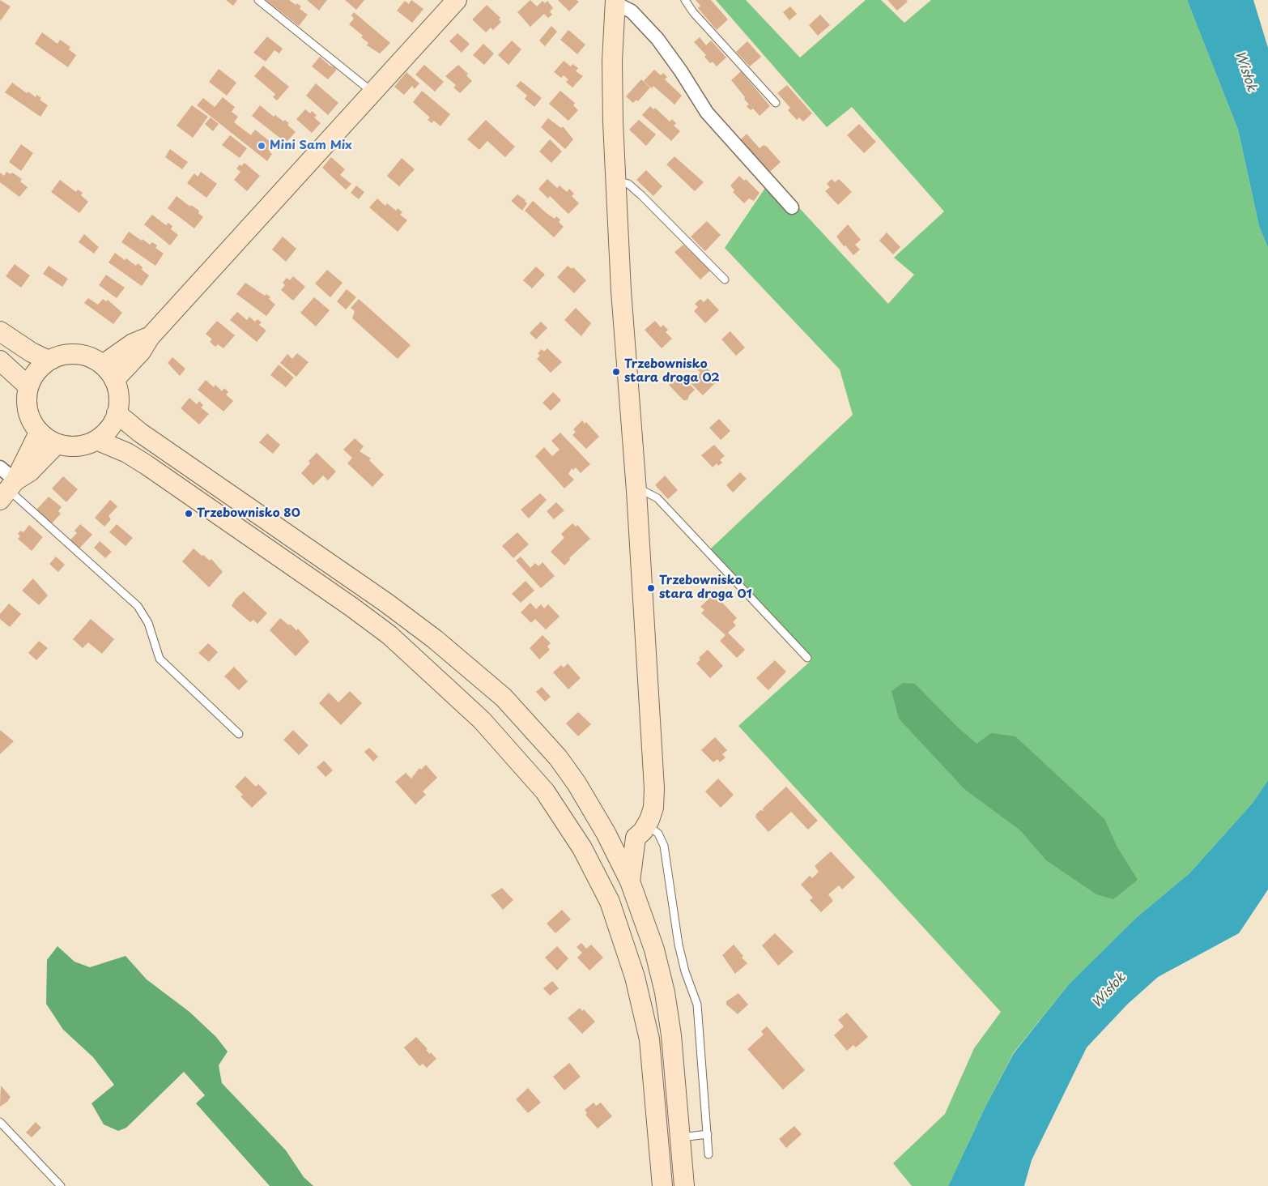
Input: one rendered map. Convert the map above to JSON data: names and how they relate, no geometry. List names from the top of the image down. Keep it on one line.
{"water":["Wisłok"],"places":["Mini Sam Mix","Trzebownisko stara droga 02","Trzebownisko 80","Trzebownisko stara droga 01"]}
